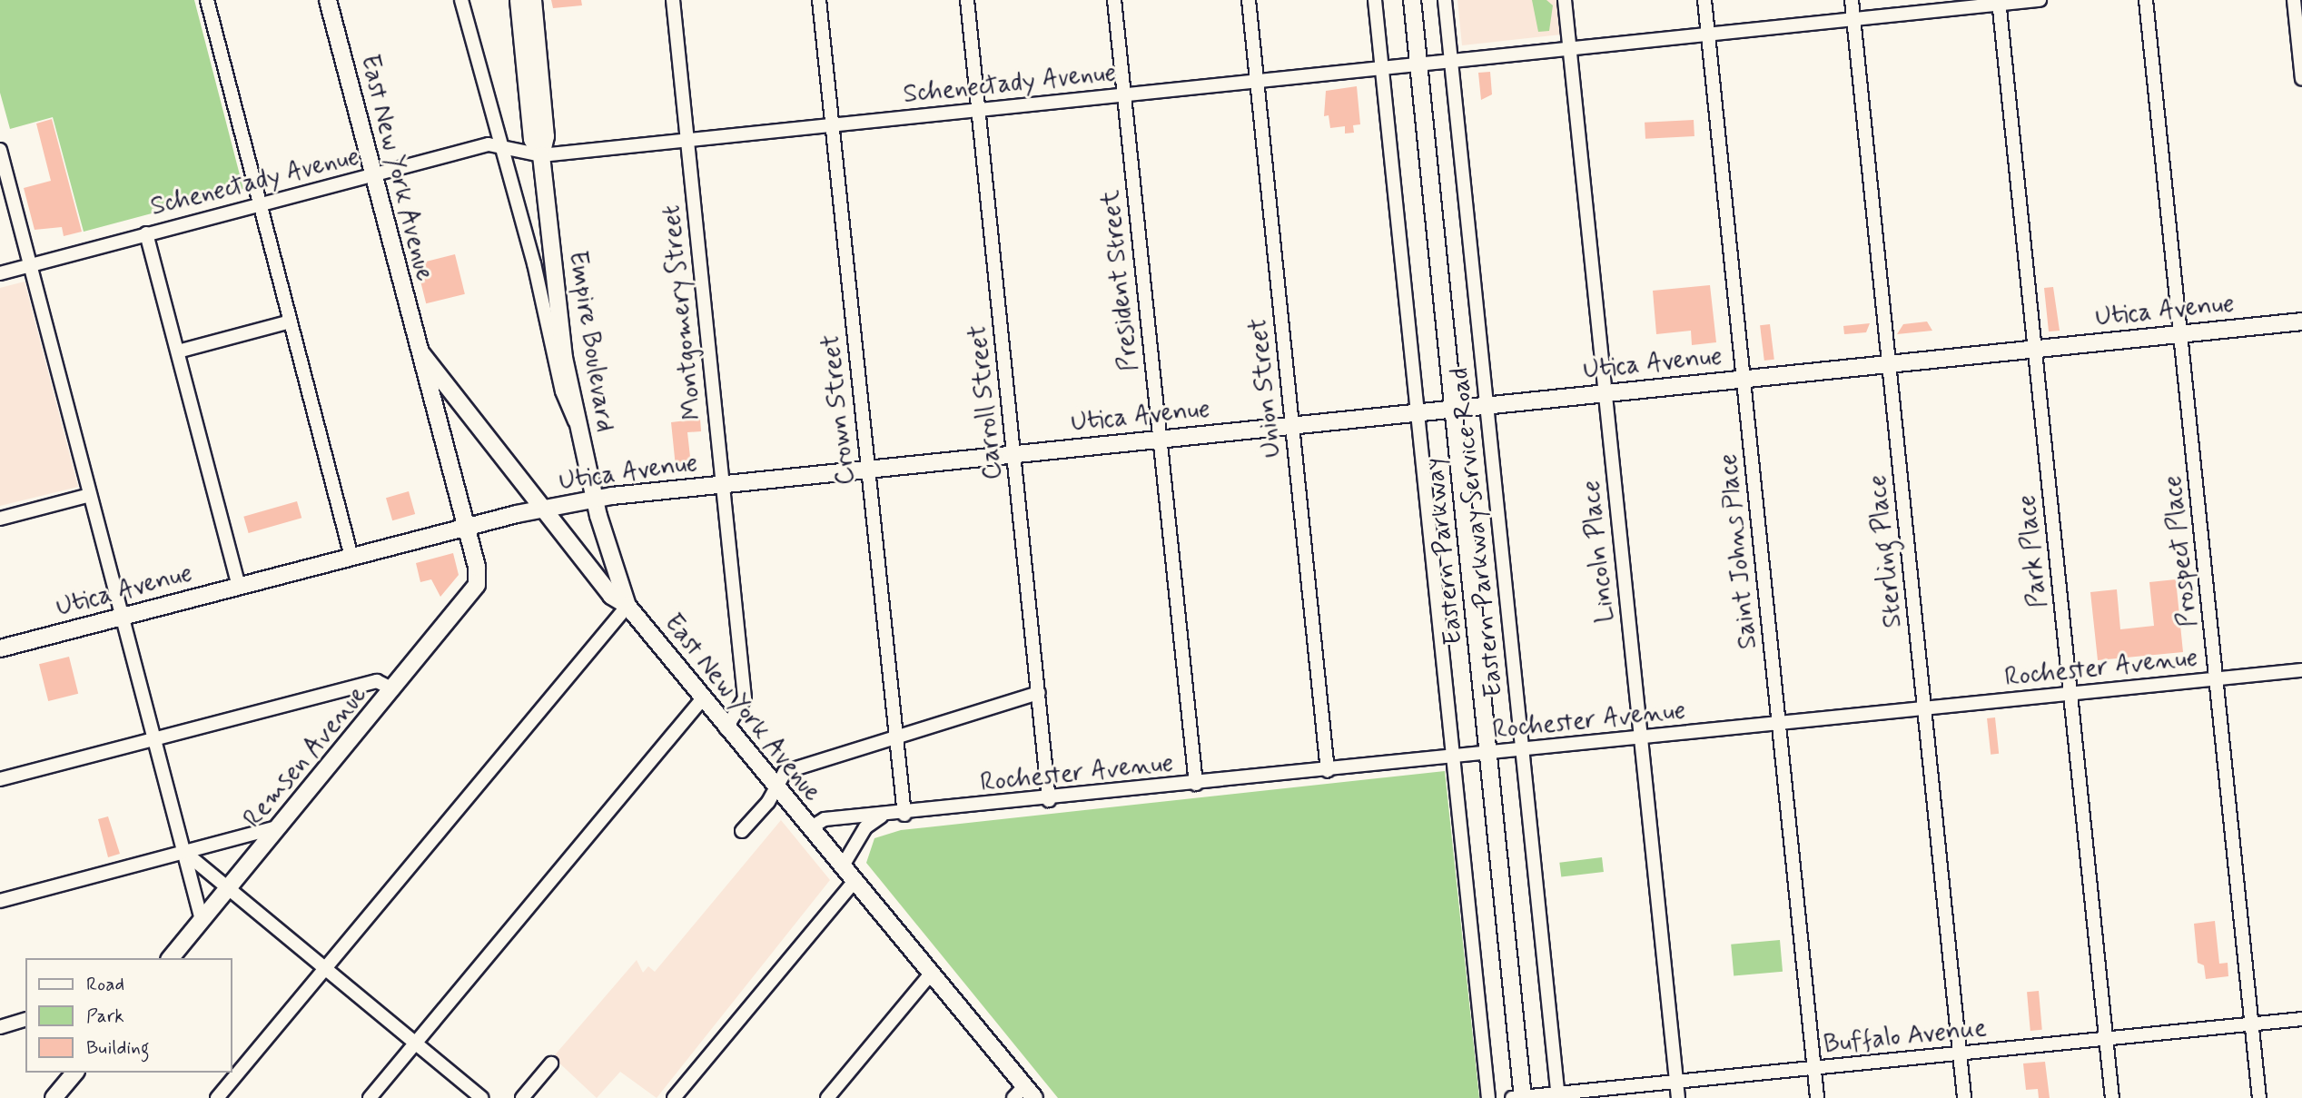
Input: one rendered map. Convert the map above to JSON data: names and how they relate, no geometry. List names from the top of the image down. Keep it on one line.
{"streets":{"main road":["East New York Avenue","Utica Avenue","Empire Boulevard","Eastern Parkway","Remsen Avenue"],"street":["Schenectady Avenue","President Street","Montgomery Street","Union Street","Carroll Street","Crown Street","Eastern Parkway Service Road","Lincoln Place","Saint Johns Place","Sterling Place","Park Place","Prospect Place","Rochester Avenue","Buffalo Avenue"]},"crossings":[["Schenectady Avenue","East New York Avenue"],["Schenectady Avenue","President Street"],["Schenectady Avenue","Montgomery Street"],["Schenectady Avenue","Empire Boulevard"],["Schenectady Avenue","Union Street"],["Schenectady Avenue","Carroll Street"],["Schenectady Avenue","Crown Street"],["Schenectady Avenue","Eastern Parkway Service Road"],["Schenectady Avenue","Eastern Parkway"],["Schenectady Avenue","Lincoln Place"],["Schenectady Avenue","Saint Johns Place"],["Schenectady Avenue","Sterling Place"],["Schenectady Avenue","Park Place"],["East New York Avenue","Utica Avenue"],["East New York Avenue","Montgomery Street"],["East New York Avenue","Empire Boulevard"],["East New York Avenue","Rochester Avenue"],["East New York Avenue","Remsen Avenue"],["President Street","Utica Avenue"],["President Street","Rochester Avenue"],["Utica Avenue","Montgomery Street"],["Utica Avenue","Empire Boulevard"],["Utica Avenue","Union Street"],["Utica Avenue","Carroll Street"],["Utica Avenue","Crown Street"],["Utica Avenue","Eastern Parkway Service Road"],["Utica Avenue","Eastern Parkway"],["Utica Avenue","Lincoln Place"],["Utica Avenue","Saint Johns Place"],["Utica Avenue","Sterling Place"],["Utica Avenue","Park Place"],["Utica Avenue","Prospect Place"],["Union Street","Rochester Avenue"],["Carroll Street","Rochester Avenue"],["Crown Street","Rochester Avenue"],["Eastern Parkway Service Road","Rochester Avenue"],["Eastern Parkway Service Road","Buffalo Avenue"],["Eastern Parkway","Rochester Avenue"],["Eastern Parkway","Buffalo Avenue"],["Lincoln Place","Rochester Avenue"],["Lincoln Place","Buffalo Avenue"],["Saint Johns Place","Rochester Avenue"],["Saint Johns Place","Buffalo Avenue"],["Sterling Place","Rochester Avenue"],["Sterling Place","Buffalo Avenue"],["Park Place","Rochester Avenue"],["Park Place","Buffalo Avenue"],["Prospect Place","Rochester Avenue"],["Prospect Place","Buffalo Avenue"]],"legend":["Road","Park","Building"]}
